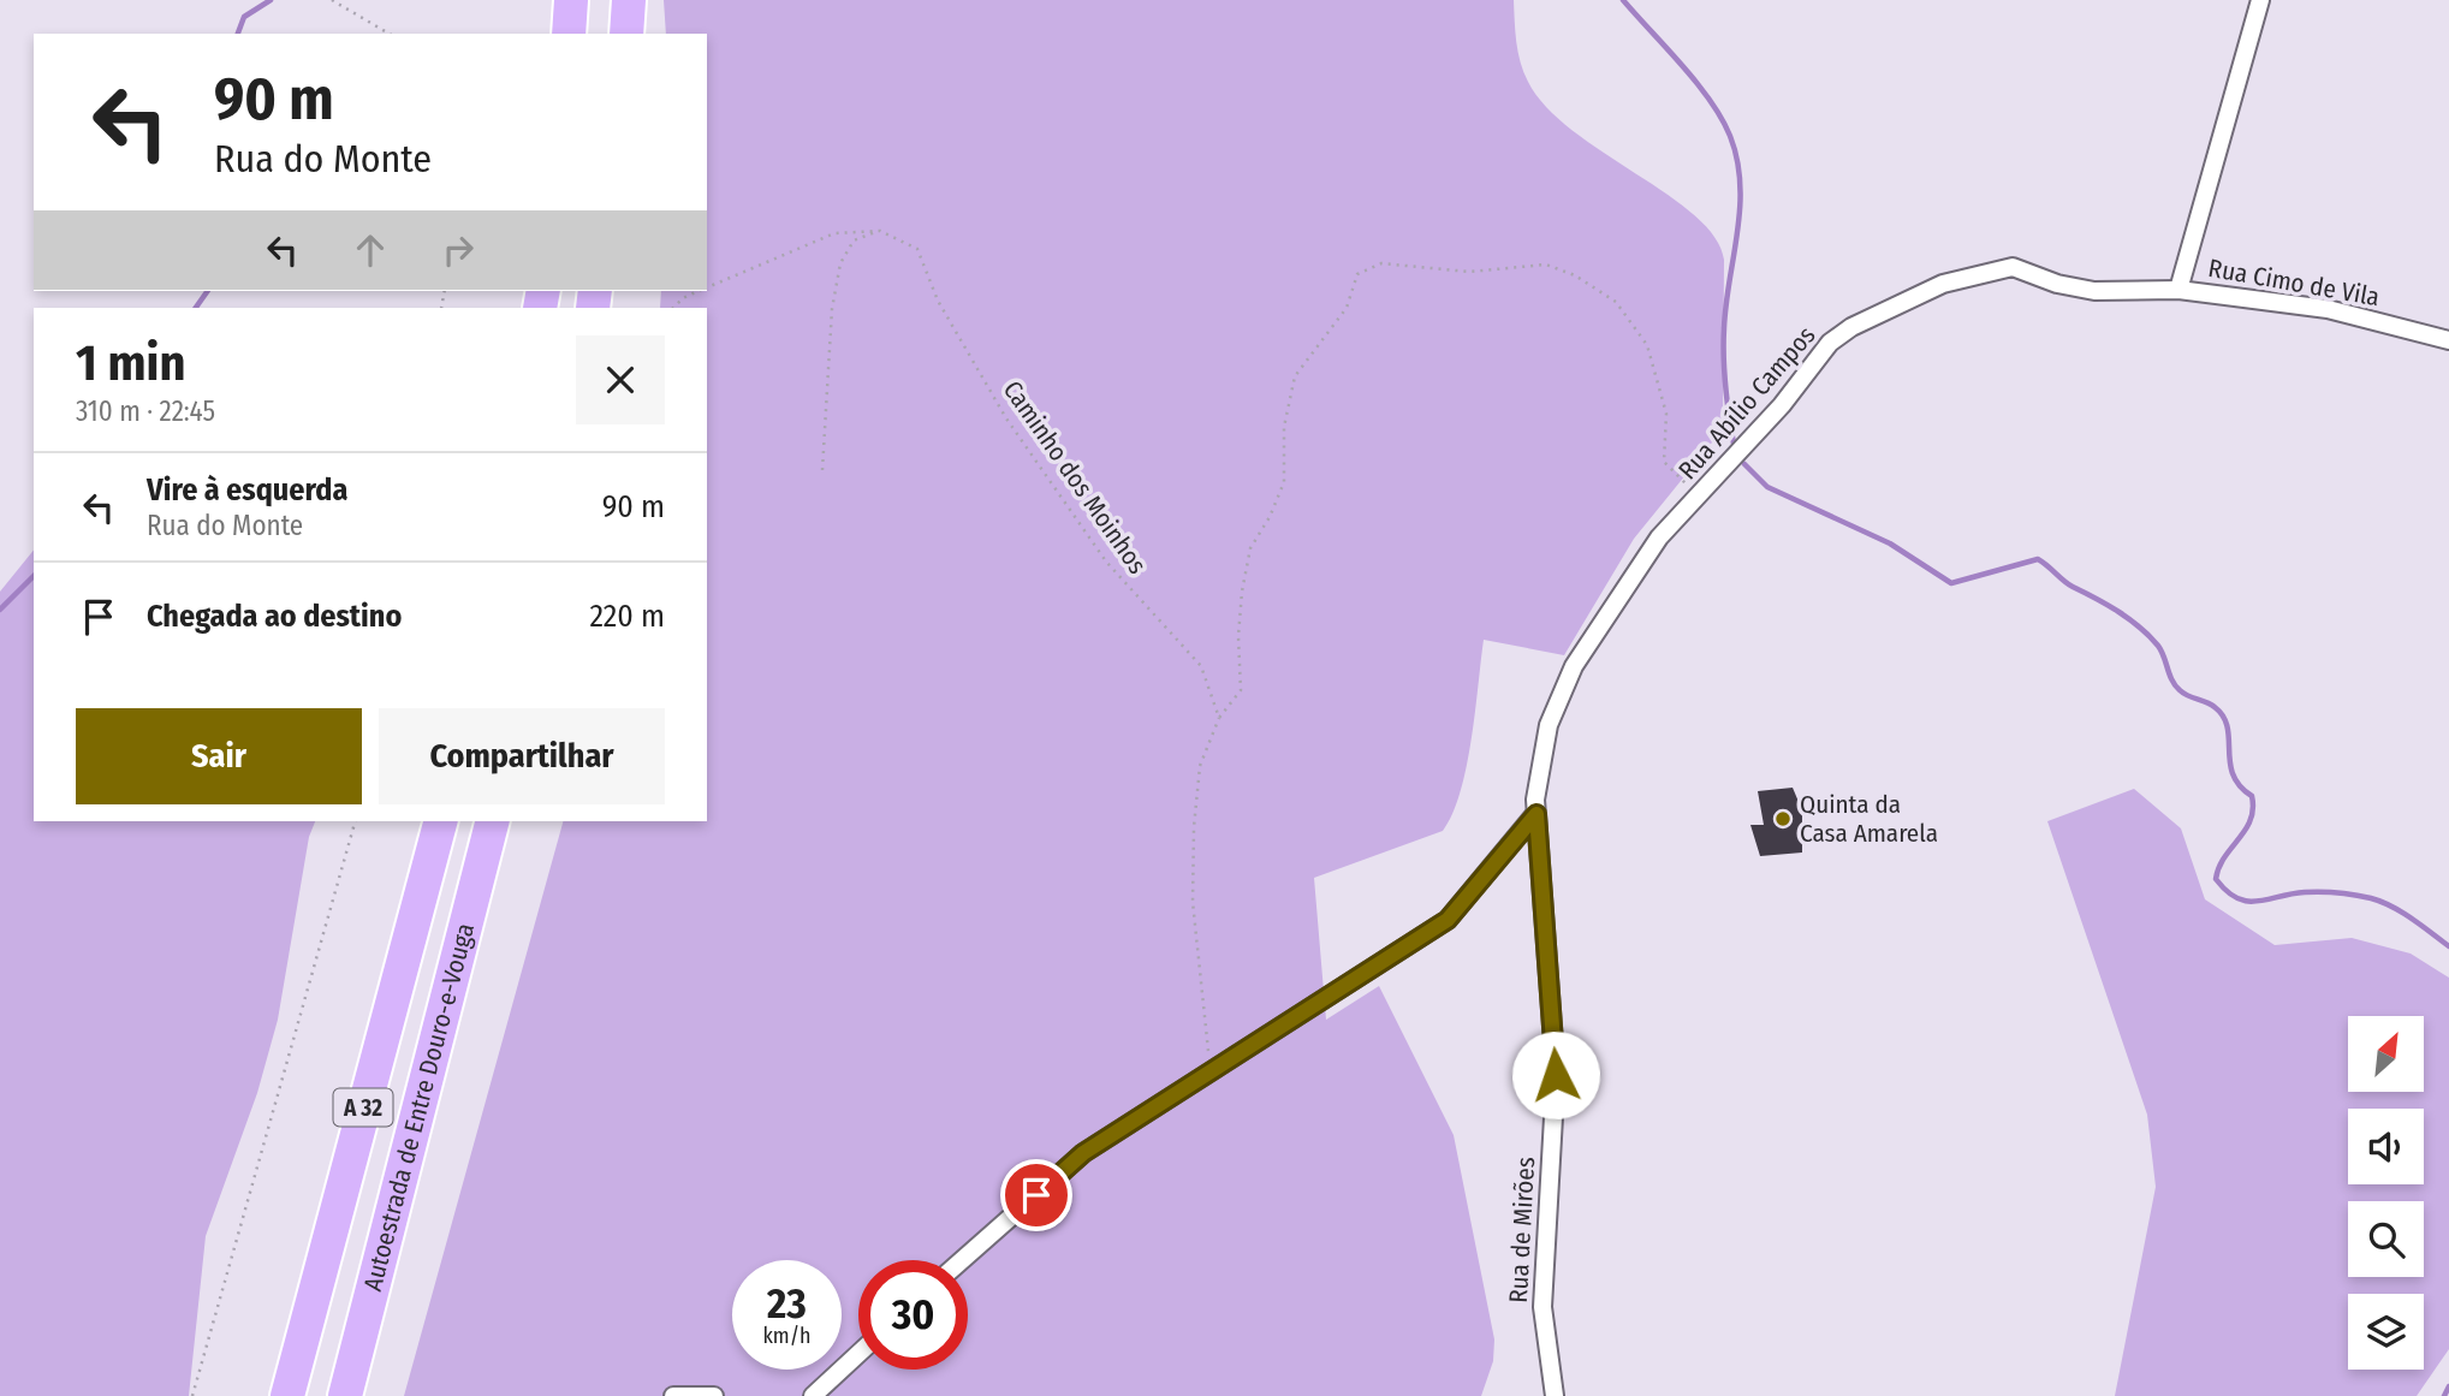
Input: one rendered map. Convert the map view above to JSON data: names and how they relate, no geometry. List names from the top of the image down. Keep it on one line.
{"streets":{"highway":["A 32","Autoestrada de Entre Douro-e-Vouga"],"street":["Rua Cimo de Vila","Rua Abílio Campos","Rua de Mirões"],"path":["Caminho dos Moinhos"]},"crossings":[["Rua Cimo de Vila","Rua Abílio Campos"],["Rua Abílio Campos","Rua de Mirões"]],"places":["Quinta da Casa Amarela"],"north":"top right","page":{"turn":["90 m","Rua do Monte"],"heading":["1 min","310 m · 22:45"],"list":[{"name":"Vire à esquerda","note":"Rua do Monte","value":"90 m"},{"name":"Chegada ao destino","value":"220 m"}],"buttons":["Sair","Compartilhar"],"speed":"23 km/h","limit":"30"}}
